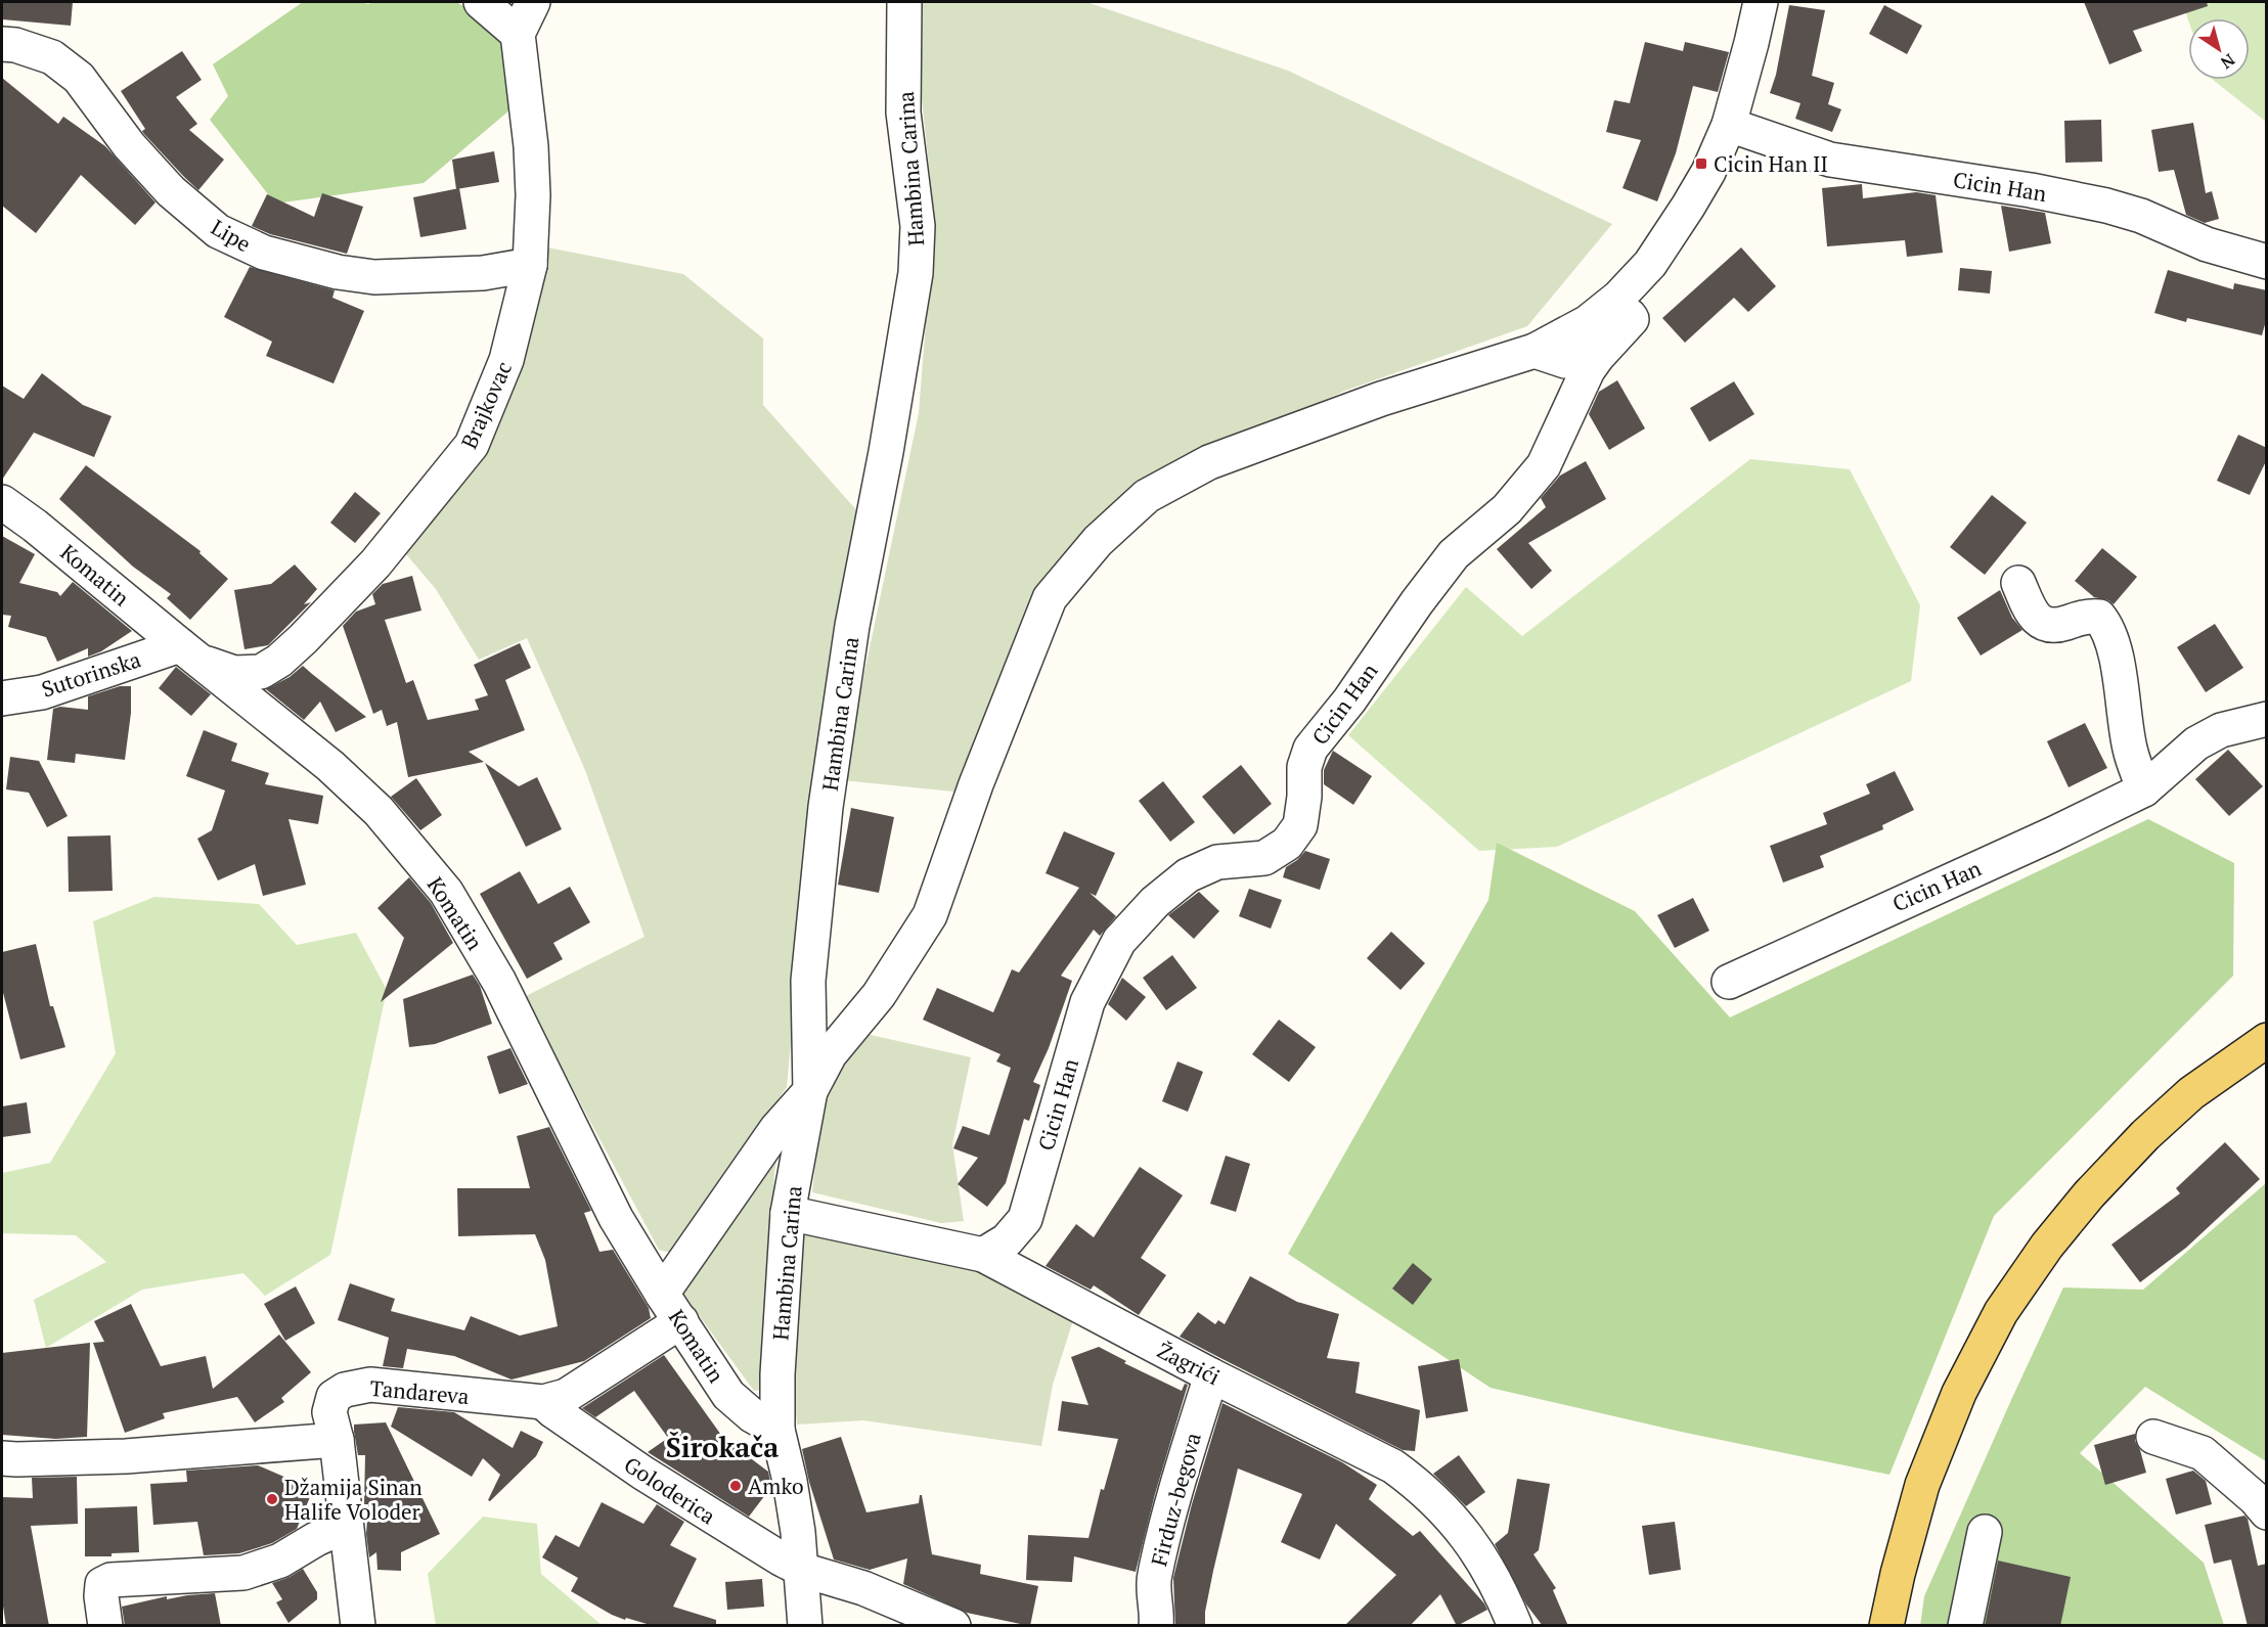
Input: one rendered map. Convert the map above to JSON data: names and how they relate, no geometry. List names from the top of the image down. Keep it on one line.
{"streets":{"street":["Hambina Carina","Cicin Han","Lipe","Brajkovac","Komatin","Sutorinska","Žagrići","Tandareva","Goloderica","Firduz-begova"]},"crossings":[["Hambina Carina","Komatin"],["Hambina Carina","Žagrići"],["Hambina Carina","Goloderica"],["Cicin Han","Žagrići"],["Lipe","Brajkovac"],["Brajkovac","Komatin"],["Brajkovac","Sutorinska"],["Komatin","Sutorinska"],["Komatin","Tandareva"],["Žagrići","Firduz-begova"],["Tandareva","Goloderica"]],"districts":["Širokača"],"places":{"transit":["Cicin Han II"],"other":["Amko","Džamija Sinan Halife Voloder"]},"north":"bottom right"}
